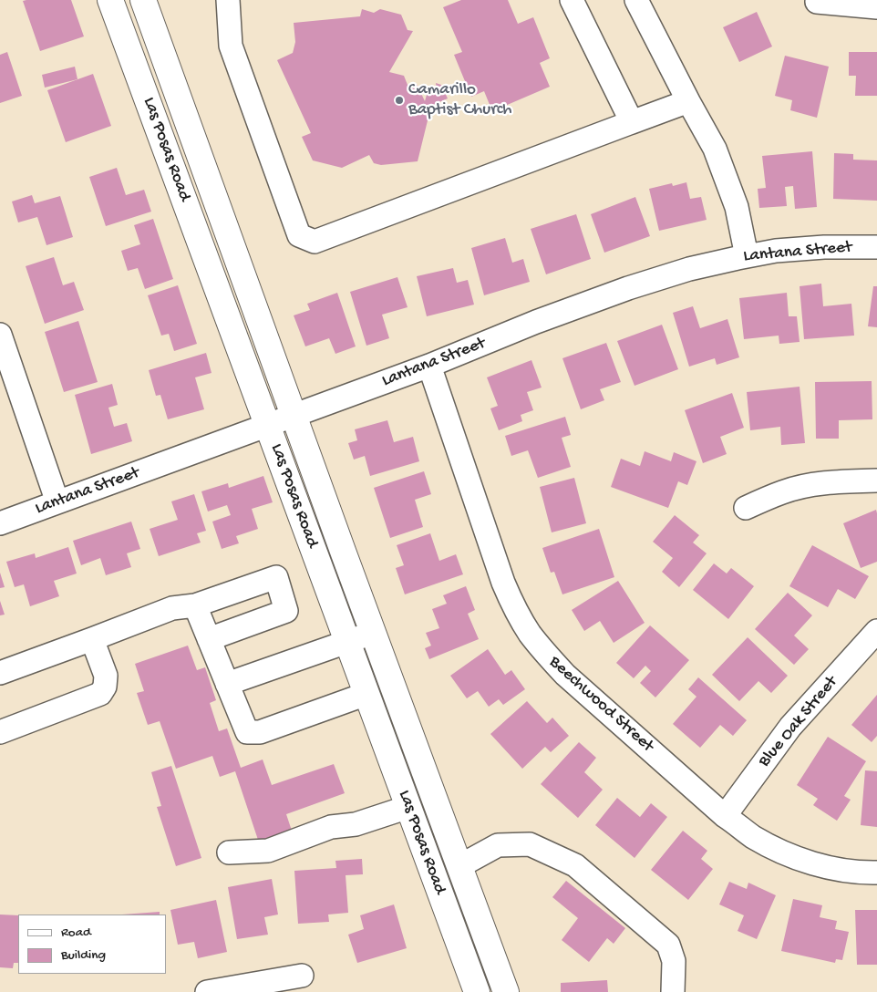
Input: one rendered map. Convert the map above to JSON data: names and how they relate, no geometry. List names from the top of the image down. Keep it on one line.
{"streets":{"main road":["Las Posas Road"],"street":["Lantana Street","Beechwood Street","Blue Oak Street"]},"crossings":[["Las Posas Road","Lantana Street"],["Lantana Street","Beechwood Street"],["Beechwood Street","Blue Oak Street"]],"places":["Camarillo Baptist Church"],"legend":["Road","Building"]}
